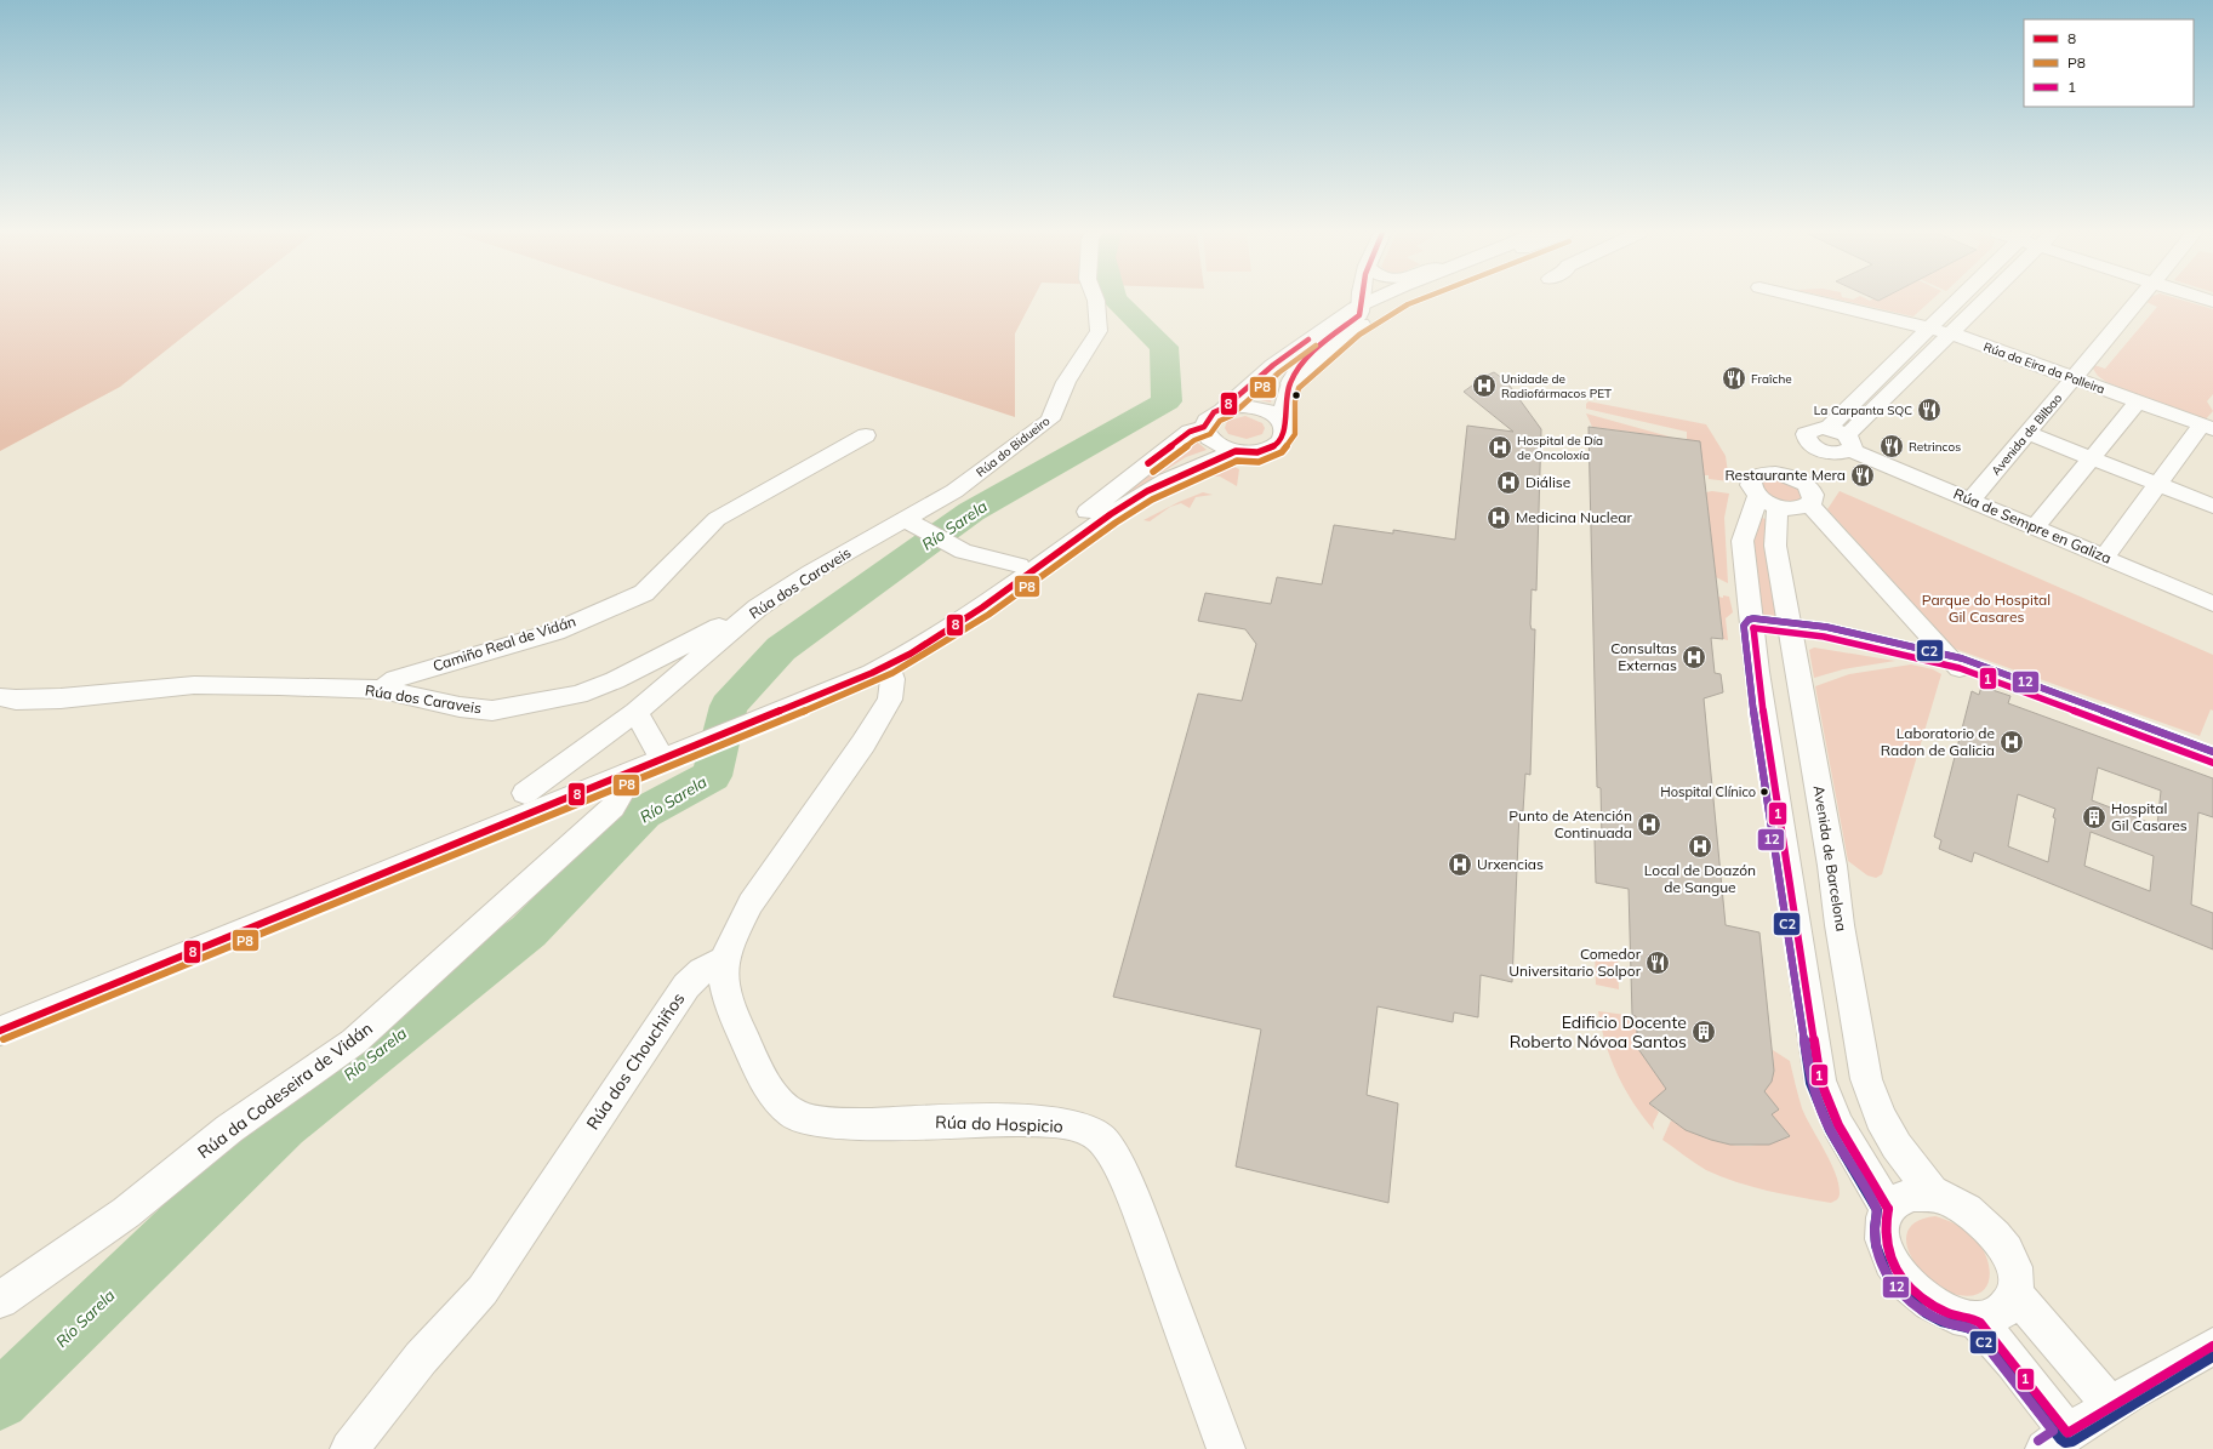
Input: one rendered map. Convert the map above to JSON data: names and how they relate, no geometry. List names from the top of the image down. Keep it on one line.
{"streets":{"street":["Rúa da Eira da Palleira","Avenida de Bilbao","Rúa do Bidueiro","Rúa de Sempre en Galiza","Rúa dos Caraveis","Camiño Real de Vidán","Avenida de Barcelona","Rúa dos Chouchiños","Rúa da Codeseira de Vidán","Rúa do Hospicio"]},"crossings":[["Rúa da Eira da Palleira","Avenida de Bilbao"],["Avenida de Bilbao","Rúa de Sempre en Galiza"],["Rúa do Bidueiro","Rúa dos Caraveis"],["Rúa dos Caraveis","Camiño Real de Vidán"],["Rúa dos Chouchiños","Rúa do Hospicio"]],"water":["Río Sarela"],"parks":["Parque do Hospital Gil Casares"],"places":{"restaurant":["Fraîche","La Carpanta SQC","Retrincos","Restaurante Mera","Comedor Universitario Solpor"],"hospital":["Unidade de Radiofármacos PET","Hospital de Día de Oncoloxía","Diálise","Medicina Nuclear","Consultas Externas","Laboratorio de Radon de Galicia","Punto de Atención Continuada","Local de Doazón de Sangue","Urxencias"],"other":["Hospital Clínico"],"building":["Hospital Gil Casares","Edificio Docente Roberto Nóvoa Santos"]},"lines":["transit line 8","transit line P8","transit line C2","transit line 12","transit line 1"],"legend":["8","P8","1"]}
